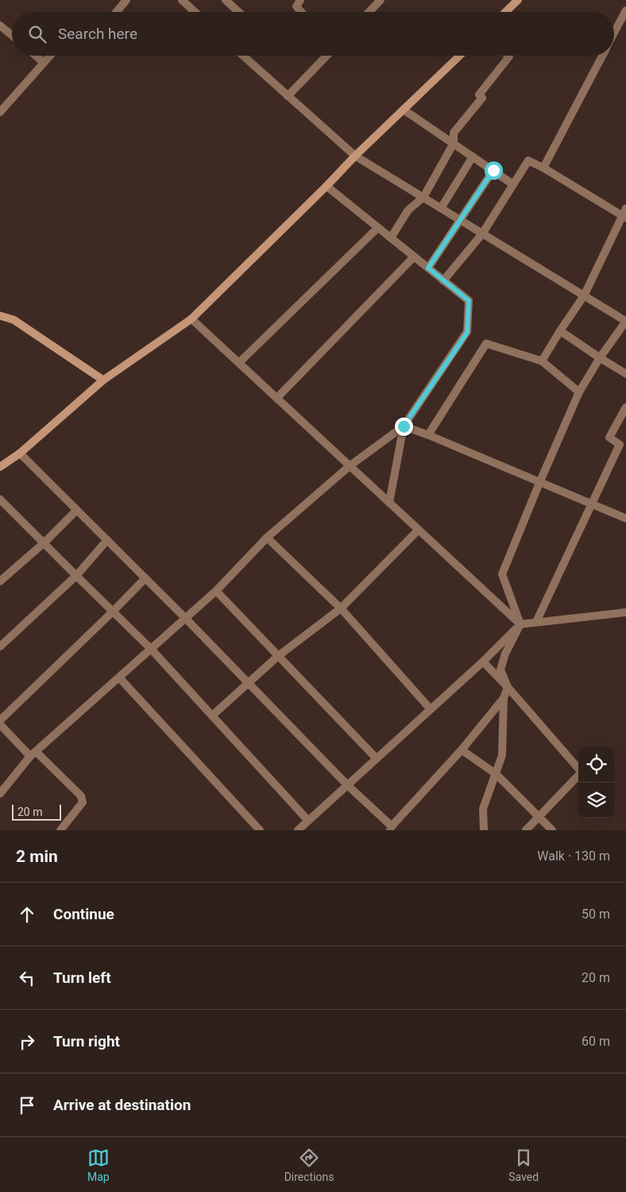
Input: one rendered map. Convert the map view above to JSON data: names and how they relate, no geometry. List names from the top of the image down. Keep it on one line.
{"scale_bar":"20 m","page":{"search":"Search here","scale":"20 m","heading":["2 min","Walk · 130 m"],"list":[["Continue","50 m"],["Turn left","20 m"],["Turn right","60 m"],"Arrive at destination"],"nav":["Map","Directions","Saved"]}}
